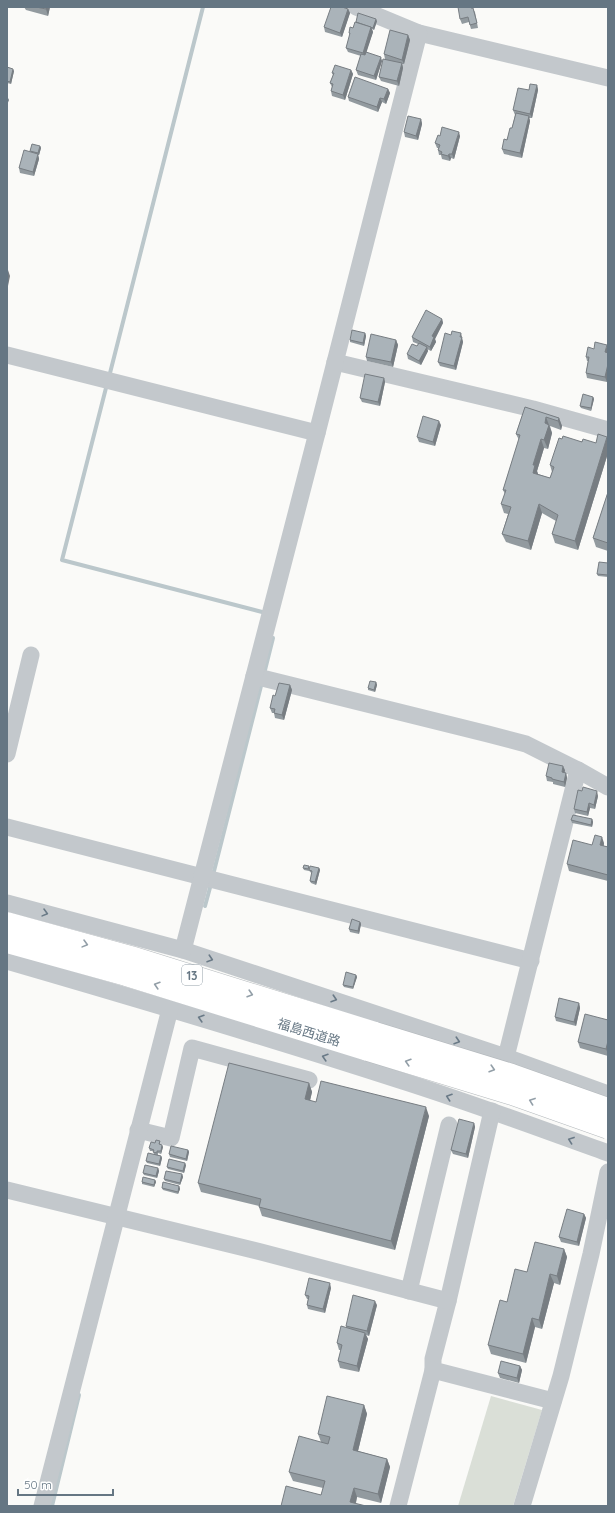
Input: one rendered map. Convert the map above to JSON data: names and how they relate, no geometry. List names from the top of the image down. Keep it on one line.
{"streets":{"highway":["13","福島西道路"]},"scale_bar":"50 m"}
